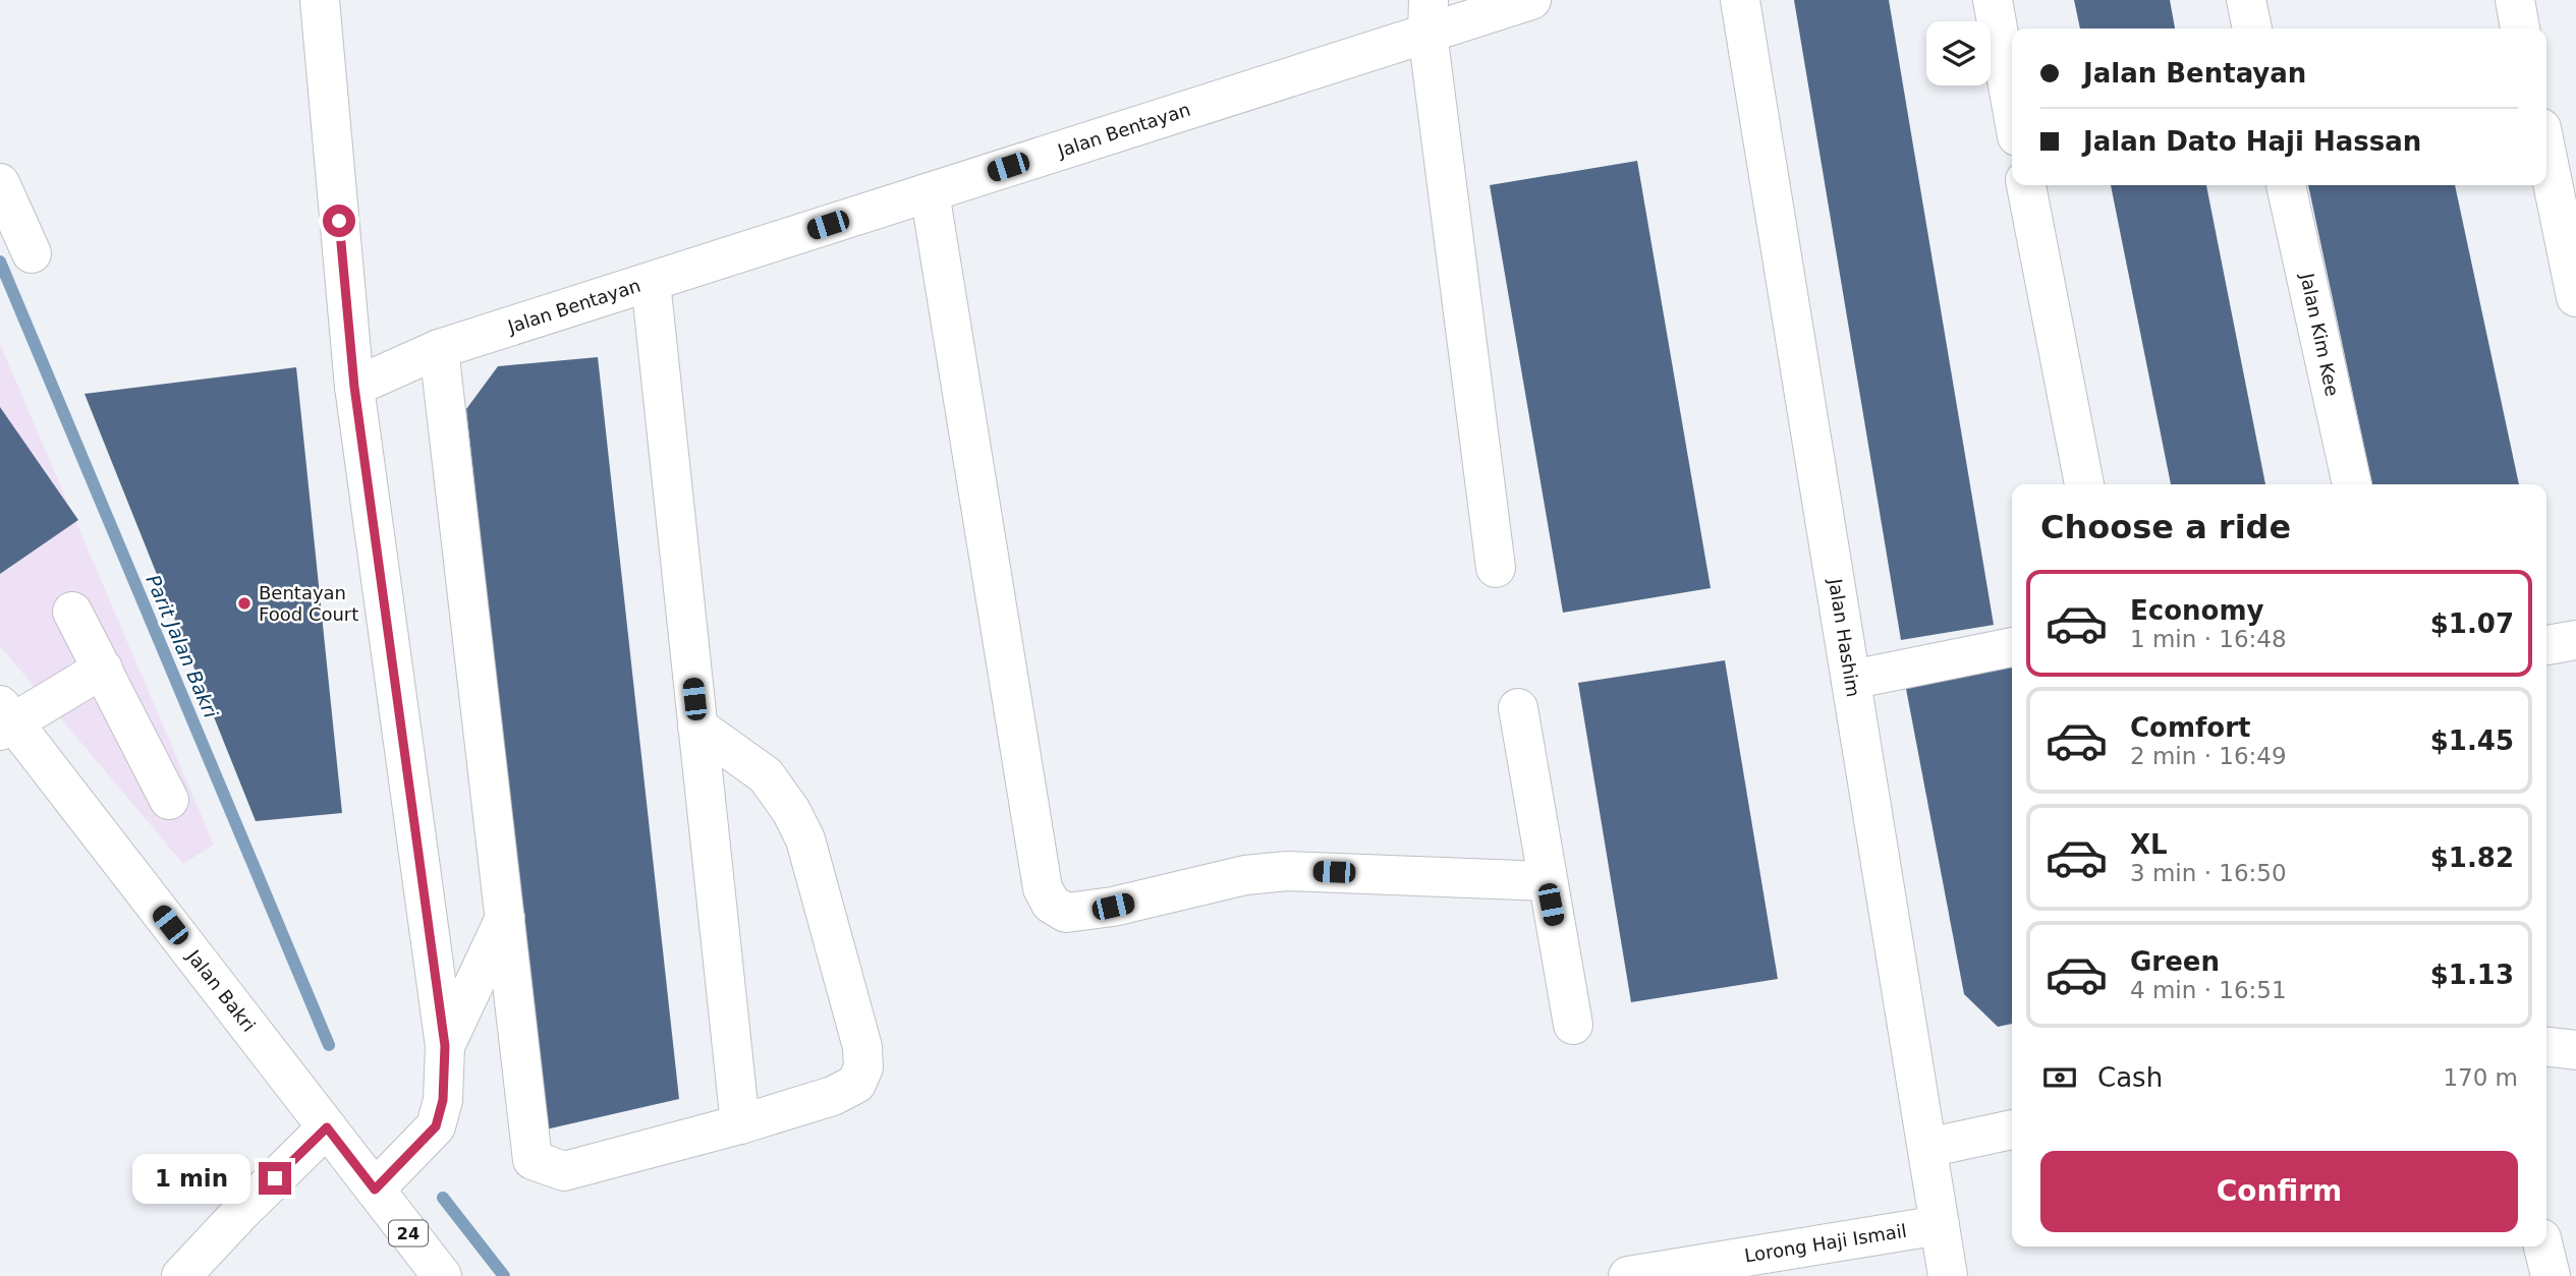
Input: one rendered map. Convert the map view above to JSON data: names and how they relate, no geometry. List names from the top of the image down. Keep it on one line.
{"streets":{"street":["Jalan Bentayan","Jalan Kim Kee","Jalan Hashim","Jalan Bakri","24","Lorong Haji Ismail"]},"crossings":[["Jalan Hashim","Lorong Haji Ismail"]],"water":["Parit Jalan Bakri"],"places":["Bentayan Food Court"],"page":{"banner":["Jalan Bentayan","Jalan Dato Haji Hassan"],"heading":"Choose a ride","list":[{"name":"Economy","note":"1 min · 16:48","value":"$1.07"},{"name":"Comfort","note":"2 min · 16:49","value":"$1.45"},{"name":"XL","note":"3 min · 16:50","value":"$1.82"},{"name":"Green","note":"4 min · 16:51","value":"$1.13"}],"pay":["Cash","170 m"],"buttons":"Confirm","bubble":"1 min"}}
